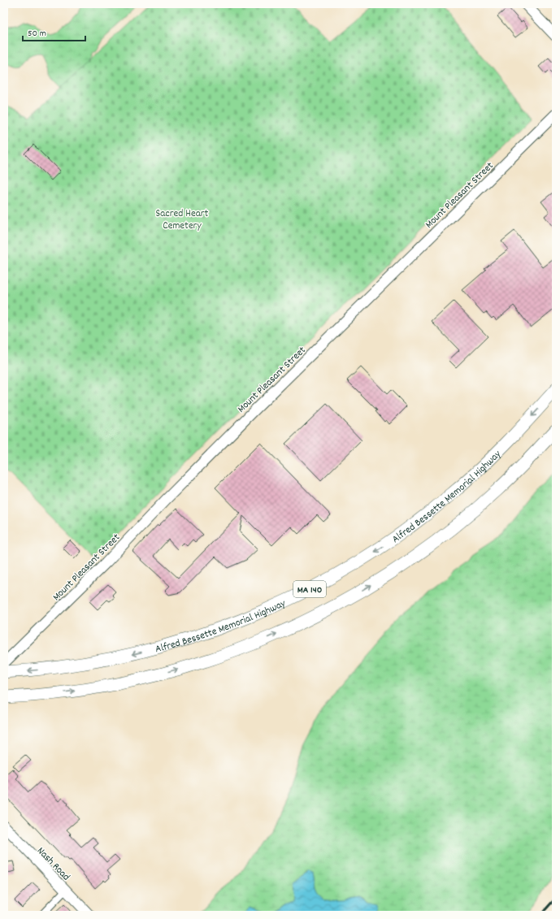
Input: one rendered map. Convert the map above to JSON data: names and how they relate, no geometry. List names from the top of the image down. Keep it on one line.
{"streets":{"highway":["Alfred Bessette Memorial Highway","MA 140"],"main road":["Mount Pleasant Street","Nash Road"]},"parks":["Sacred Heart Cemetery"],"scale_bar":"50 m"}
